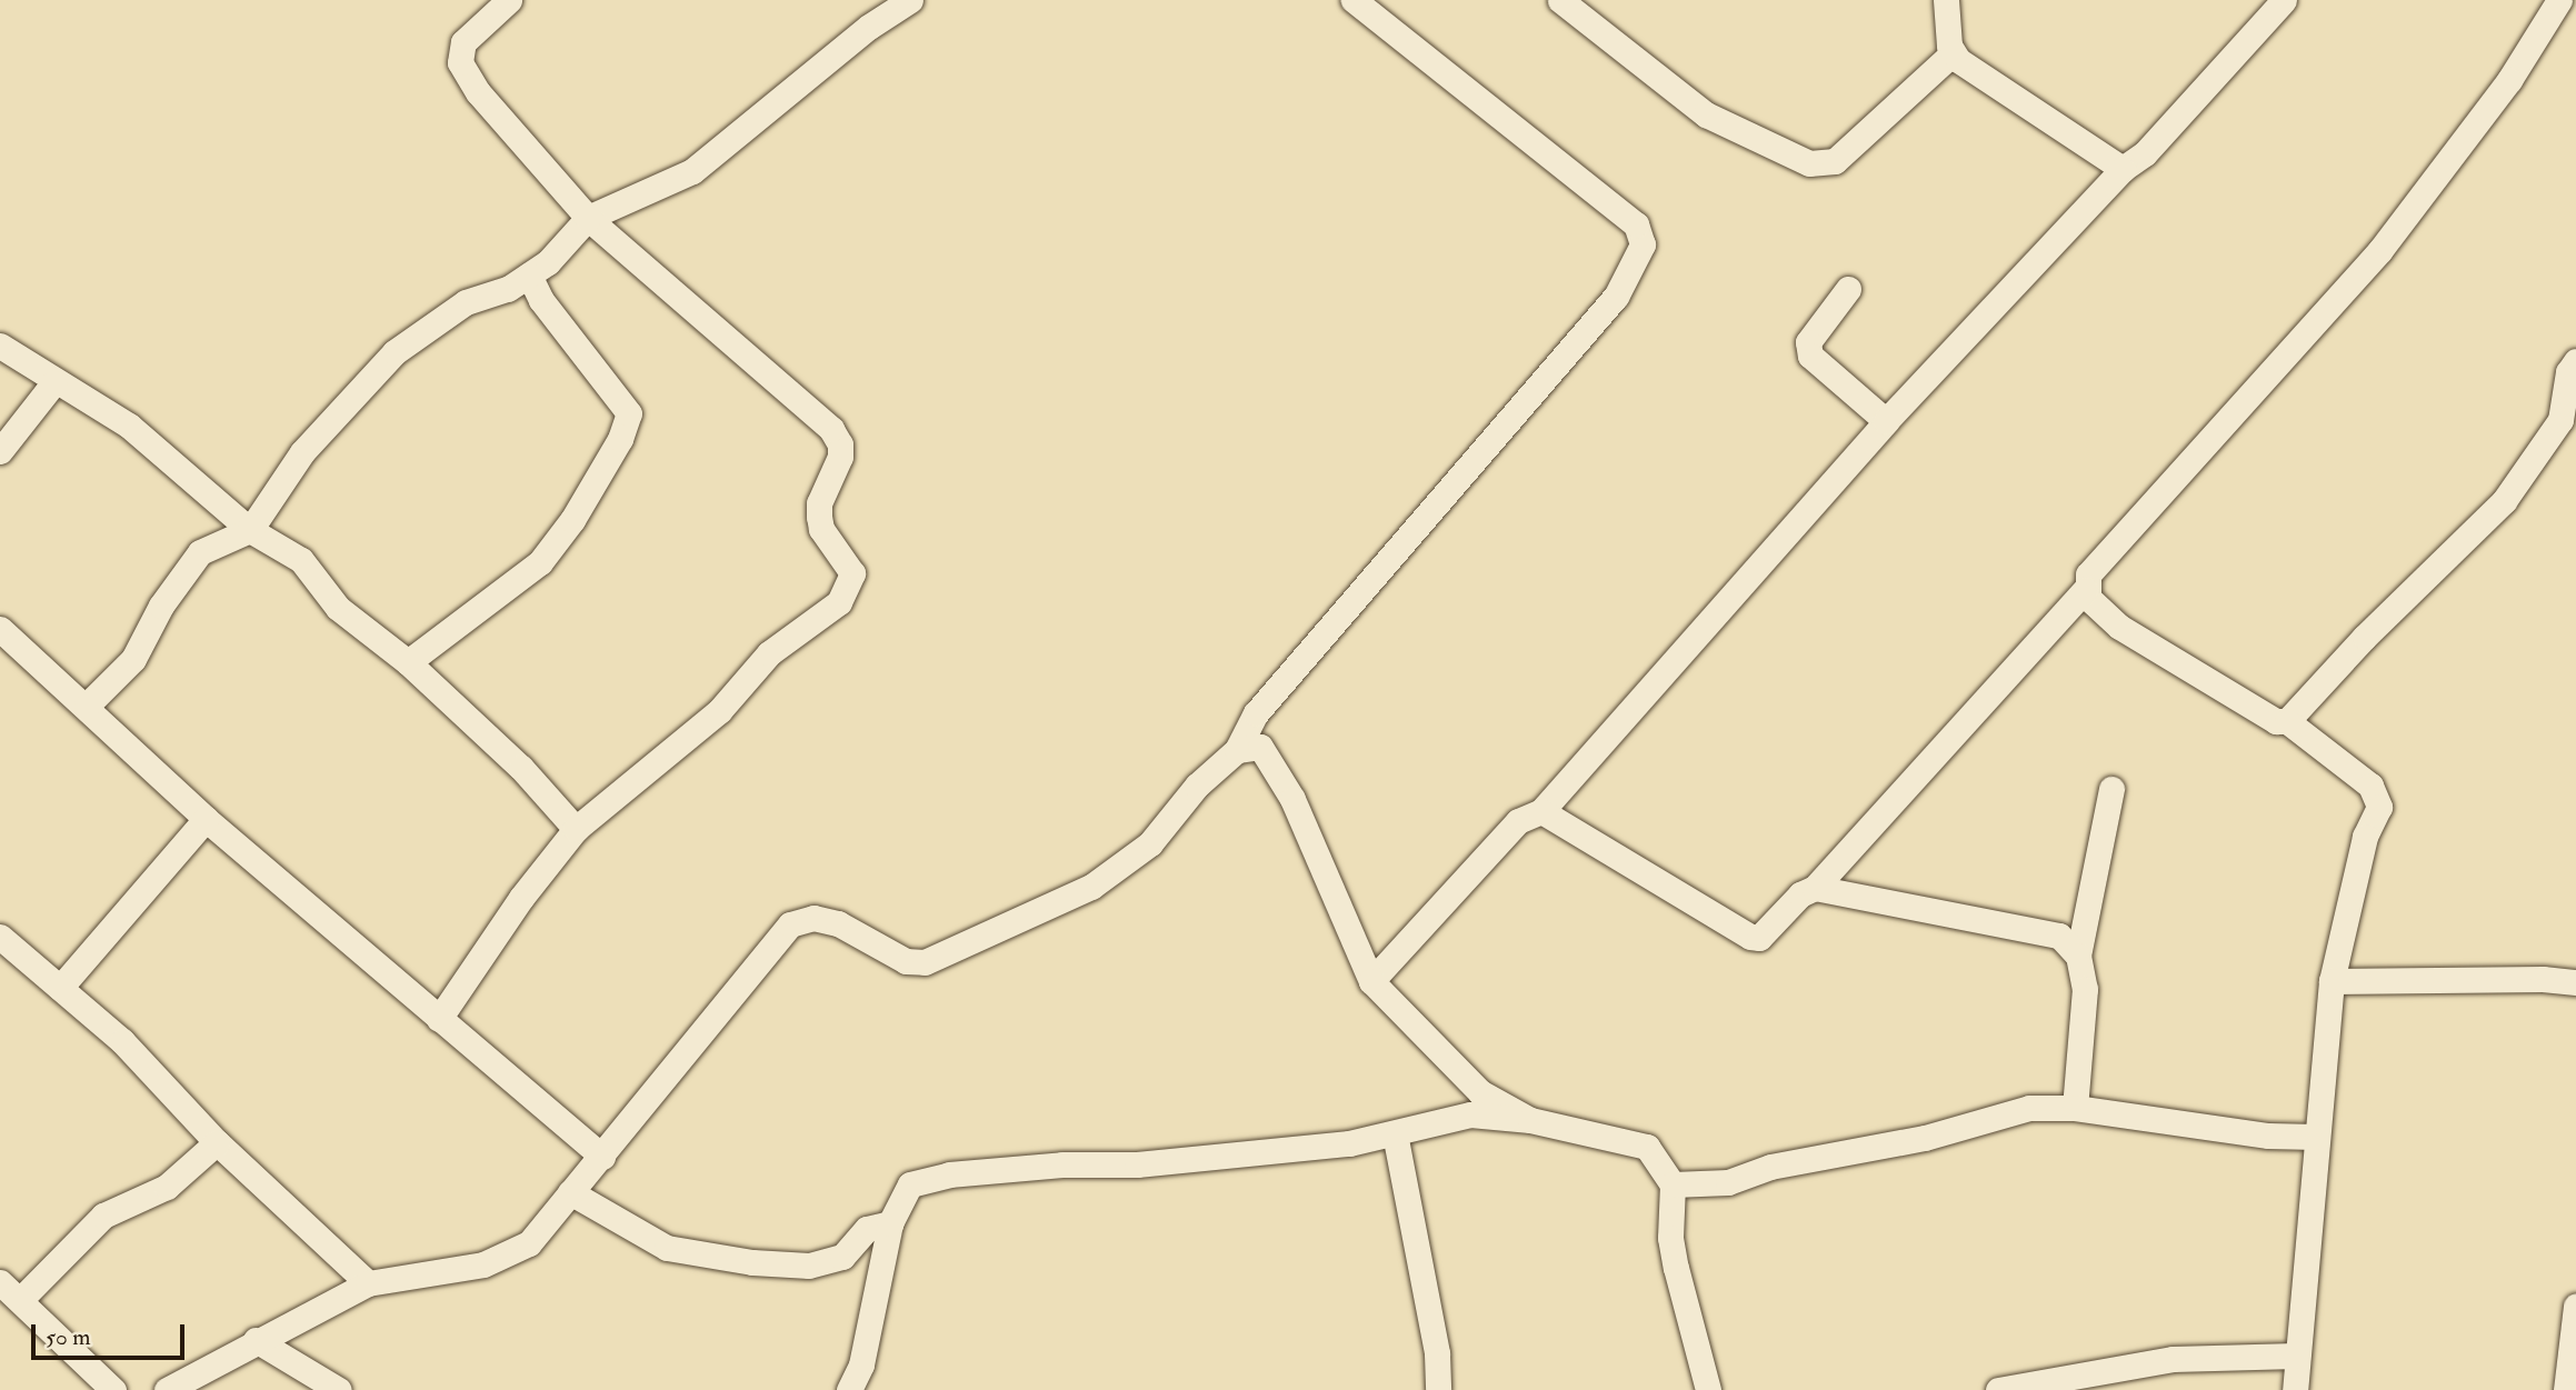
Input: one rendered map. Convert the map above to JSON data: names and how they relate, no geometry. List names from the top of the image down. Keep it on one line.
{"scale_bar":"50 m"}
